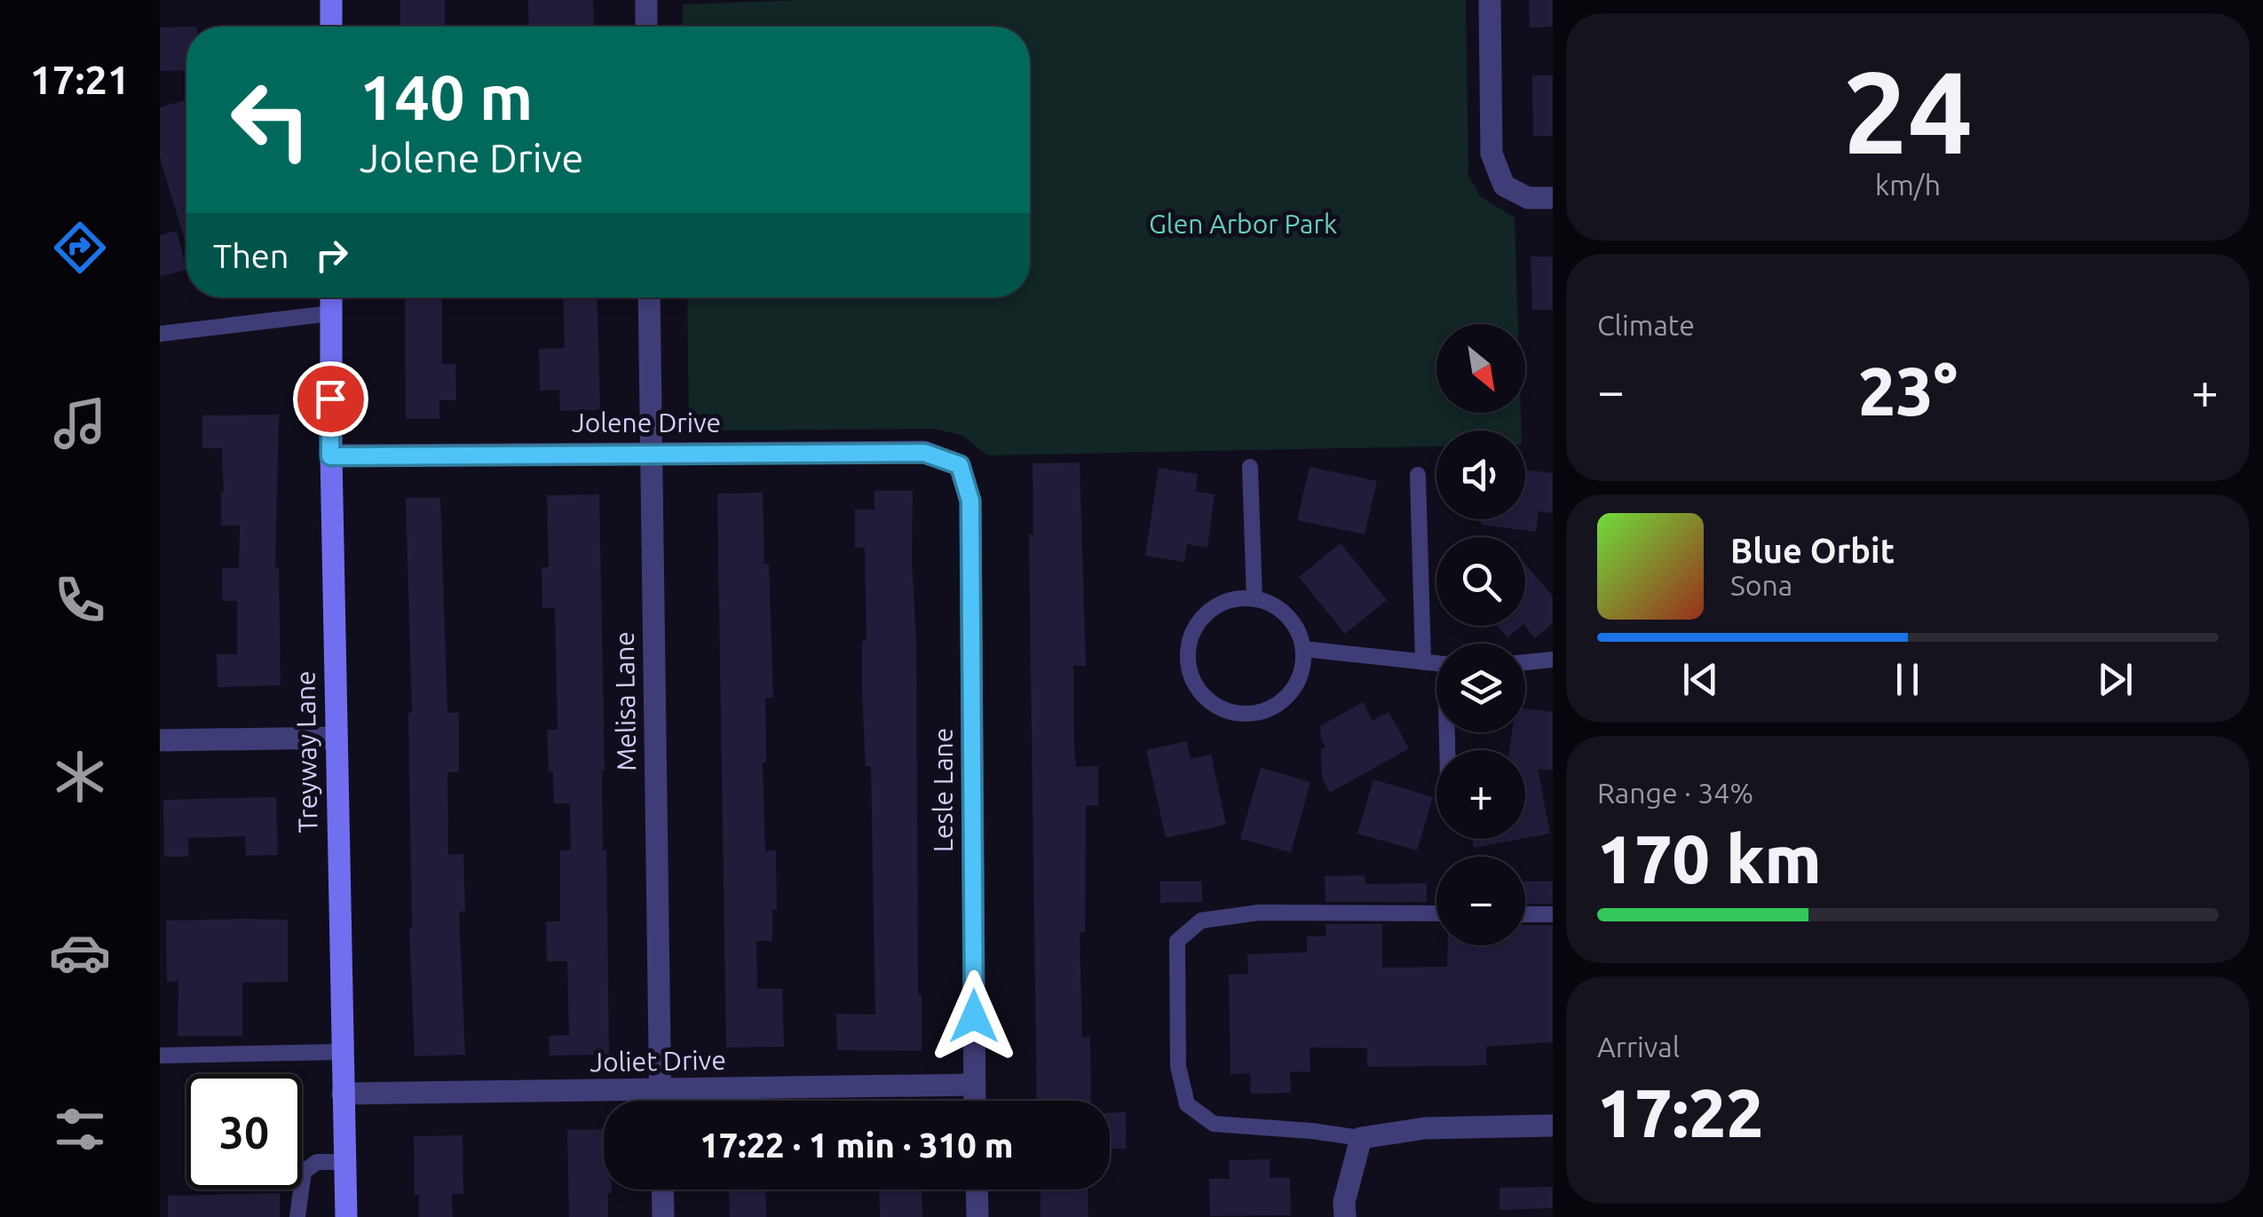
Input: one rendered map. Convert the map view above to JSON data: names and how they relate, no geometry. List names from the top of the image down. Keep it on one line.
{"streets":{"street":["Jolene Drive","Melisa Lane","Treyway Lane","Lesle Lane","Joliet Drive"]},"crossings":[["Jolene Drive","Melisa Lane"],["Jolene Drive","Treyway Lane"],["Jolene Drive","Lesle Lane"],["Melisa Lane","Joliet Drive"],["Treyway Lane","Joliet Drive"],["Lesle Lane","Joliet Drive"]],"parks":["Glen Arbor Park"],"north":"bottom right","page":{"tabs":"17:21","tile":[["24","km/h"],"Climate",["Range · 34%","170 km"],["Arrival","17:22"]],"turn":["140 m","Jolene Drive"],"then":"Then","map_buttons":["+","−"],"heat":["−","23°","+"],"song":["Blue Orbit","Sona"],"limit":"30","trip":"17:22 · 1 min · 310 m"}}
